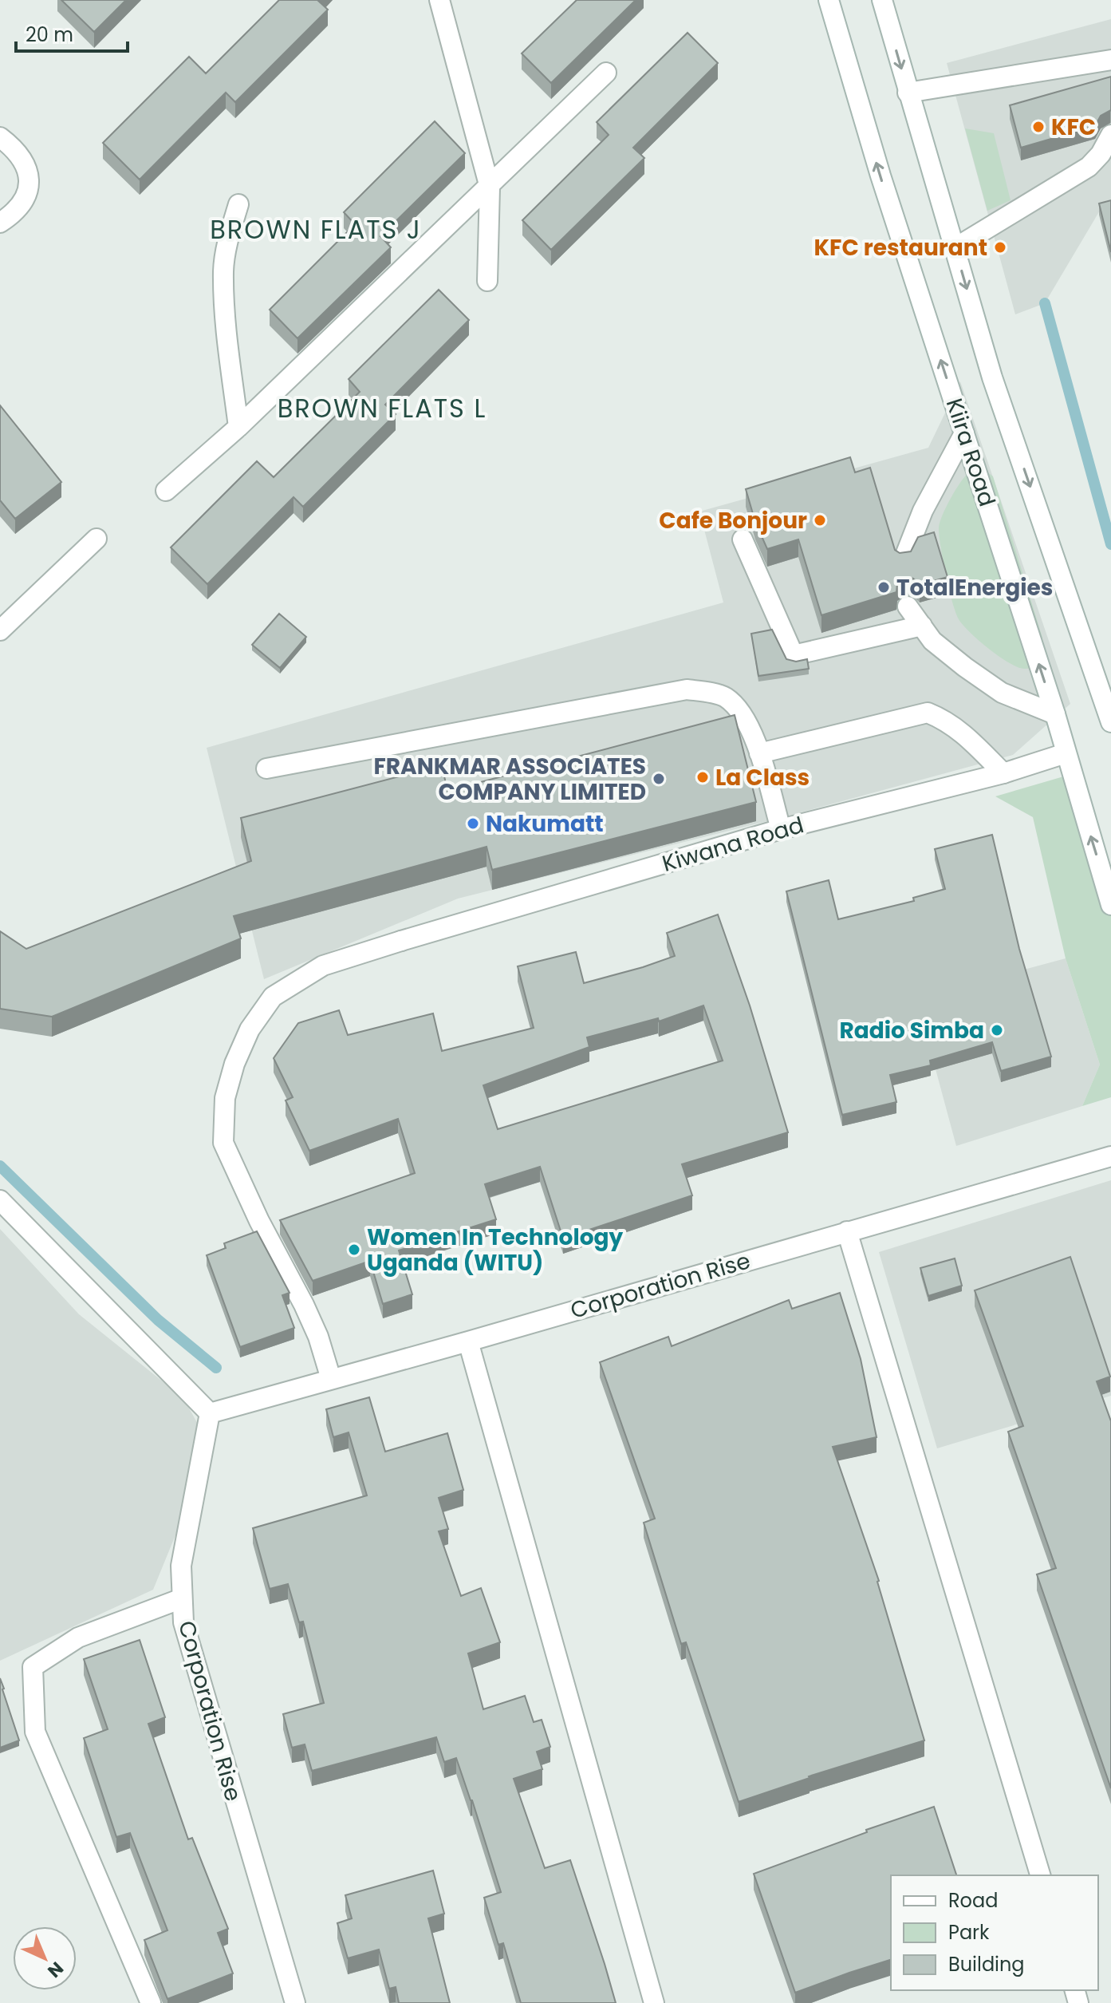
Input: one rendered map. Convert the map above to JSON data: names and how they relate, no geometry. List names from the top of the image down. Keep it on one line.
{"streets":{"street":["Kiira Road","Kiwana Road","Corporation Rise"]},"crossings":[["Kiira Road","Kiwana Road"],["Kiwana Road","Corporation Rise"]],"districts":["BROWN FLATS J","BROWN FLATS L"],"places":["KFC","KFC restaurant","Cafe Bonjour","TotalEnergies","La Class","FRANKMAR ASSOCIATES COMPANY LIMITED","Nakumatt","Radio Simba","Women In Technology Uganda (WITU)"],"legend":["Road","Park","Building"],"scale_bar":"20 m","north":"bottom right"}
